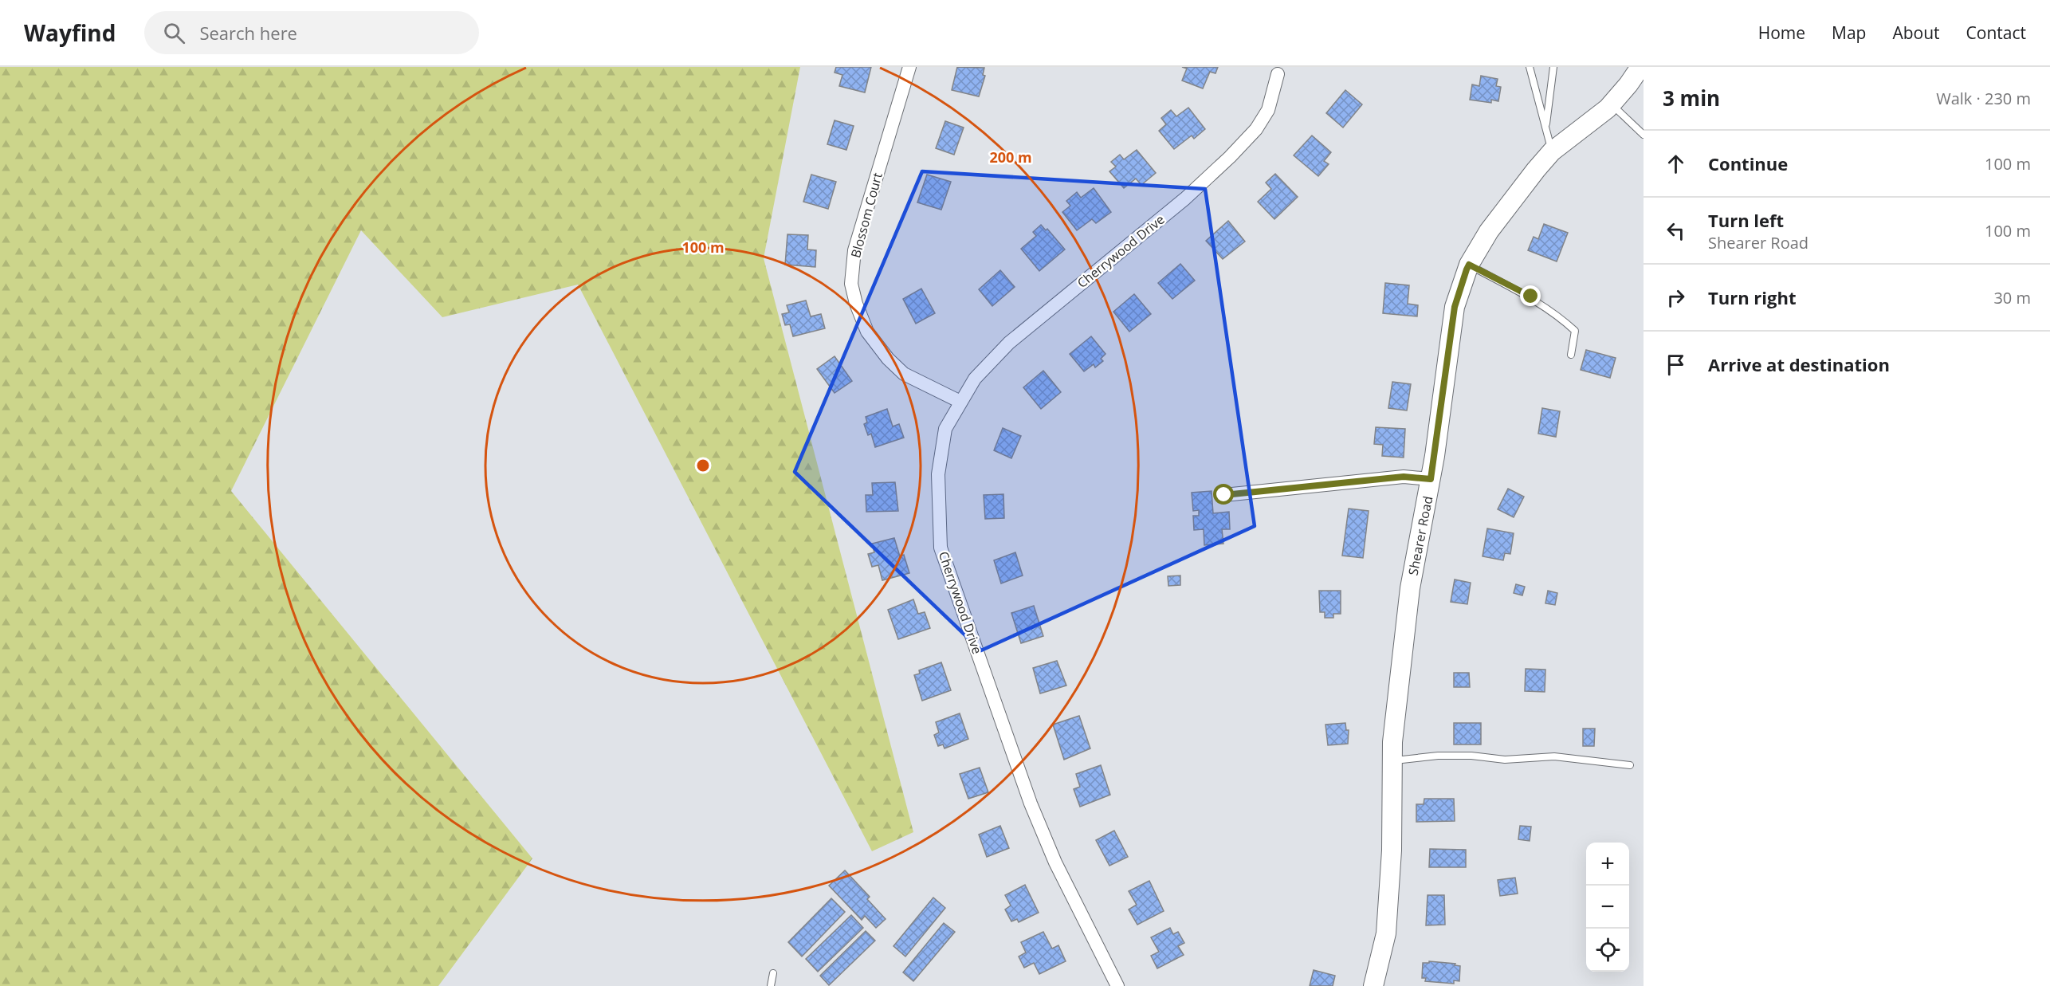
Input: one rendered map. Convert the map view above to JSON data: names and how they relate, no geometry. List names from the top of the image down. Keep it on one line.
{"streets":{"street":["Blossom Court","Cherrywood Drive","Shearer Road"]},"crossings":[["Blossom Court","Cherrywood Drive"]],"page":{"header":"Wayfind","search":"Search here","nav":["Home","Map","About","Contact"],"heading":["3 min","Walk · 230 m"],"list":[["Continue","100 m"],["Turn left","Shearer Road","100 m"],["Turn right","30 m"],"Arrive at destination"],"map_buttons":["+","−"]},"rings":["200 m","100 m"]}
